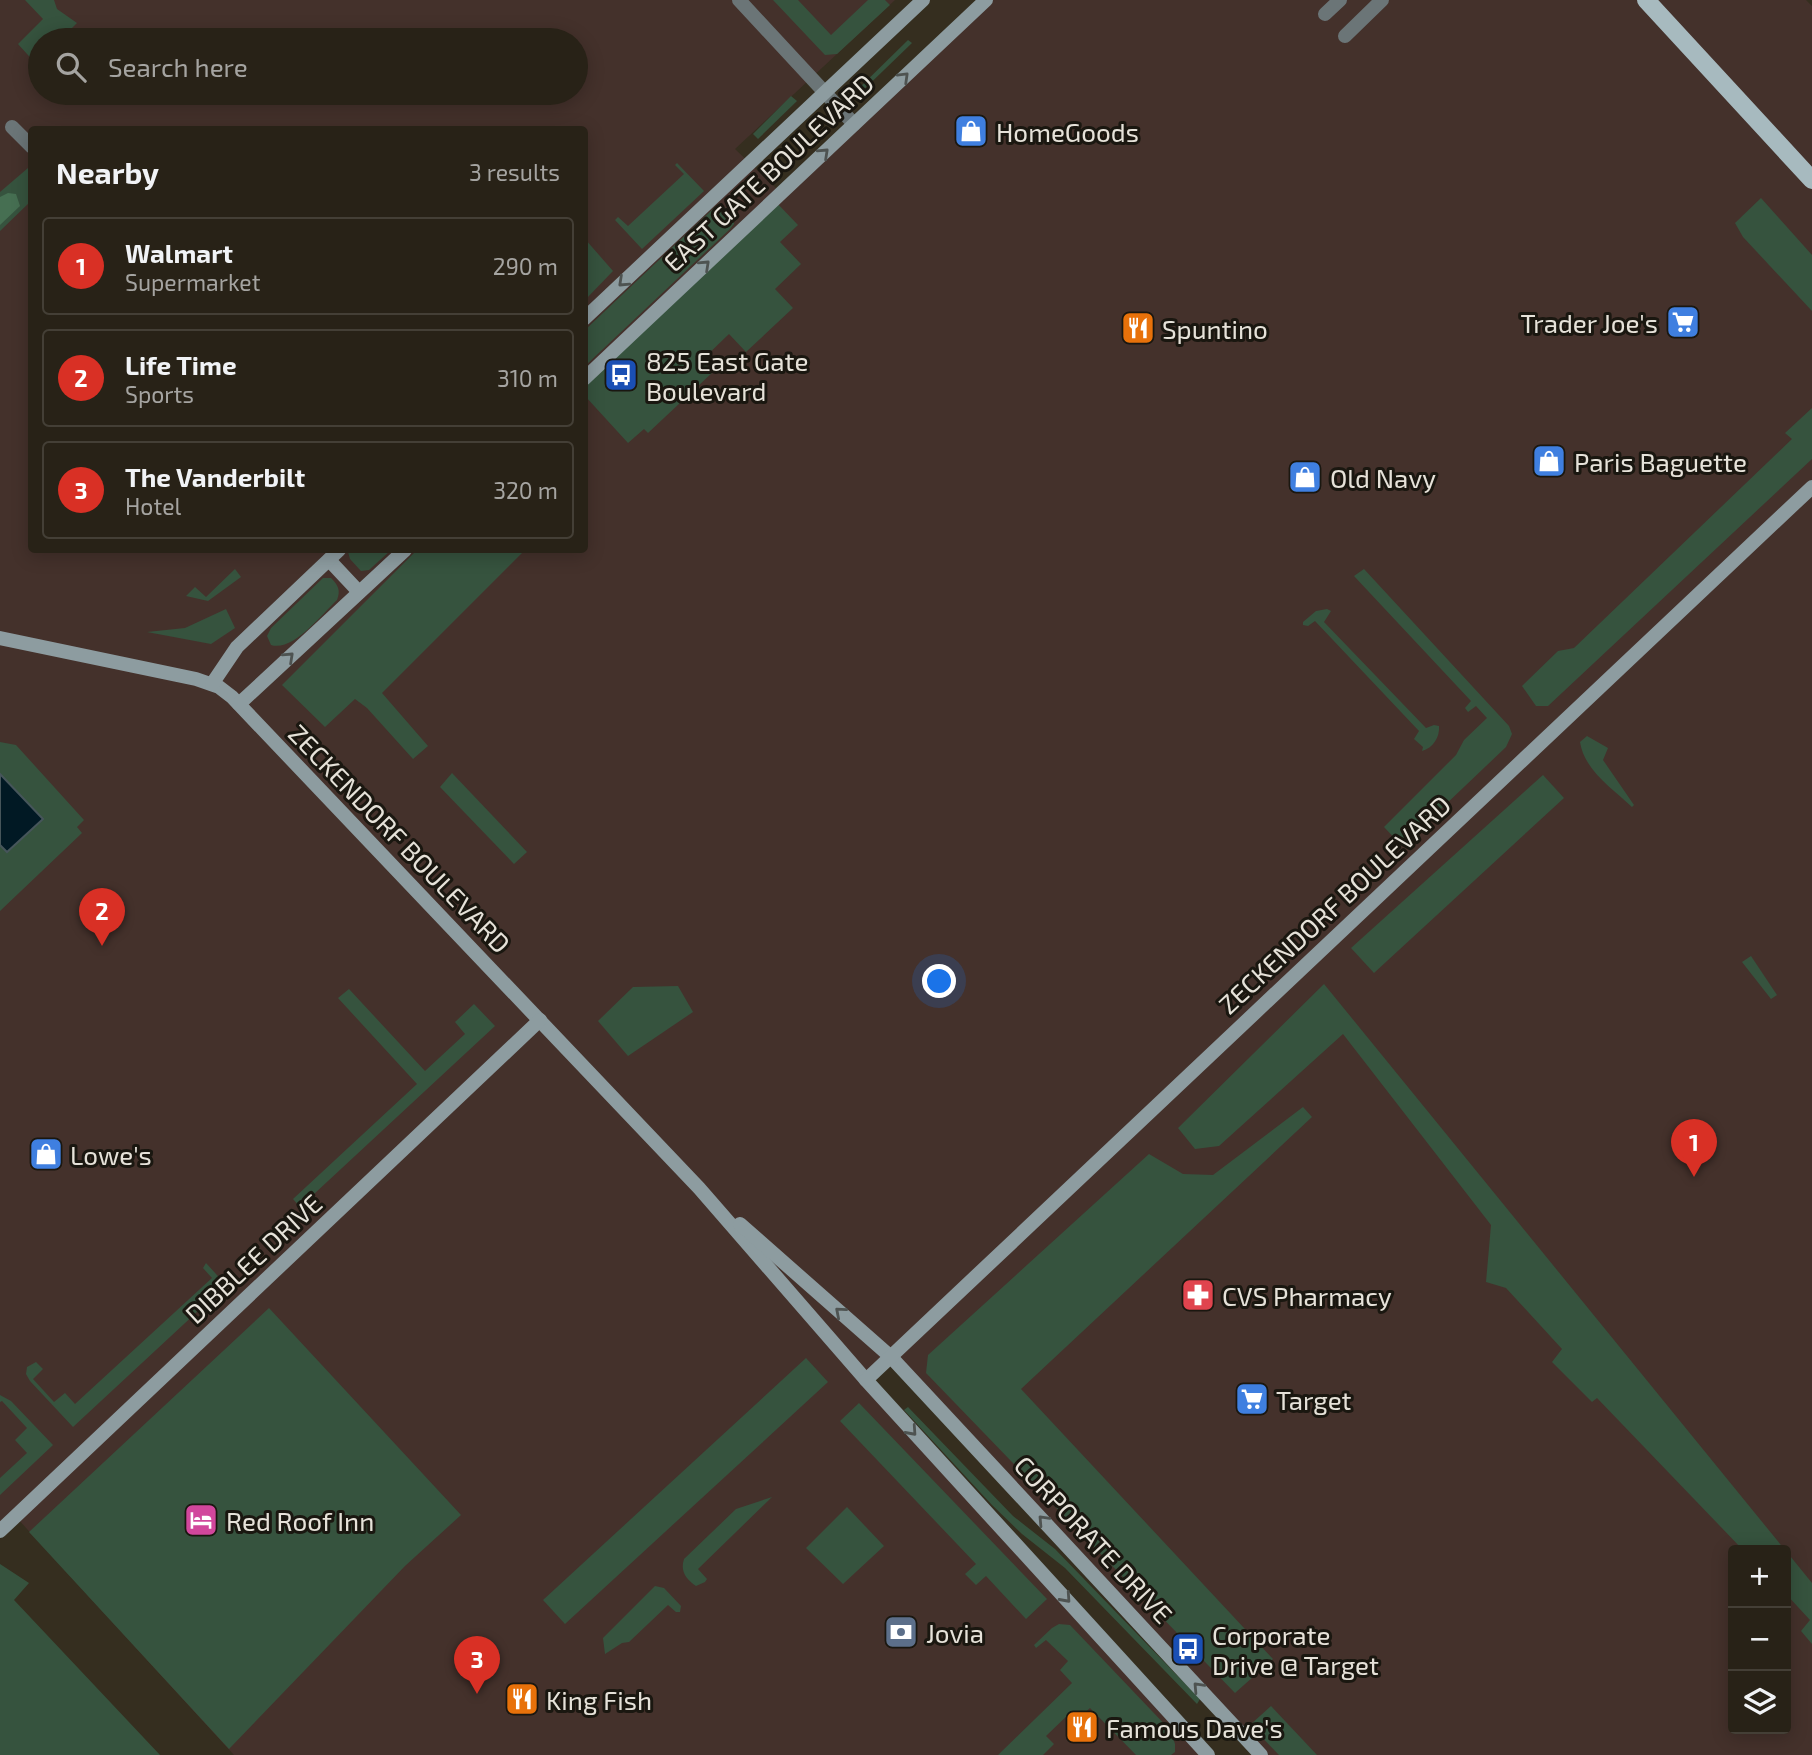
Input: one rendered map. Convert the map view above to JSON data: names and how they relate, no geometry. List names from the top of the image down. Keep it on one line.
{"streets":{"street":["EAST GATE BOULEVARD","ZECKENDORF BOULEVARD","DIBBLEE DRIVE","CORPORATE DRIVE"]},"crossings":[["ZECKENDORF BOULEVARD","DIBBLEE DRIVE"],["ZECKENDORF BOULEVARD","CORPORATE DRIVE"]],"places":{"shop":["HomeGoods","Paris Baguette","Old Navy","Lowe's"],"supermarket":["Trader Joe's","Target"],"restaurant":["Spuntino","King Fish","Famous Dave's"],"bus stop":["825 East Gate Boulevard","Corporate Drive @ Target"],"pharmacy":["CVS Pharmacy"],"hotel":["Red Roof Inn"],"bank":["Jovia"]},"page":{"search":"Search here","heading":["Nearby","3 results"],"list":[{"mark":"1","name":"Walmart","note":"Supermarket","value":"290 m"},{"mark":"2","name":"Life Time","note":"Sports","value":"310 m"},{"mark":"3","name":"The Vanderbilt","note":"Hotel","value":"320 m"}],"pins":["2","1","3"],"map_buttons":["+","−"]}}
